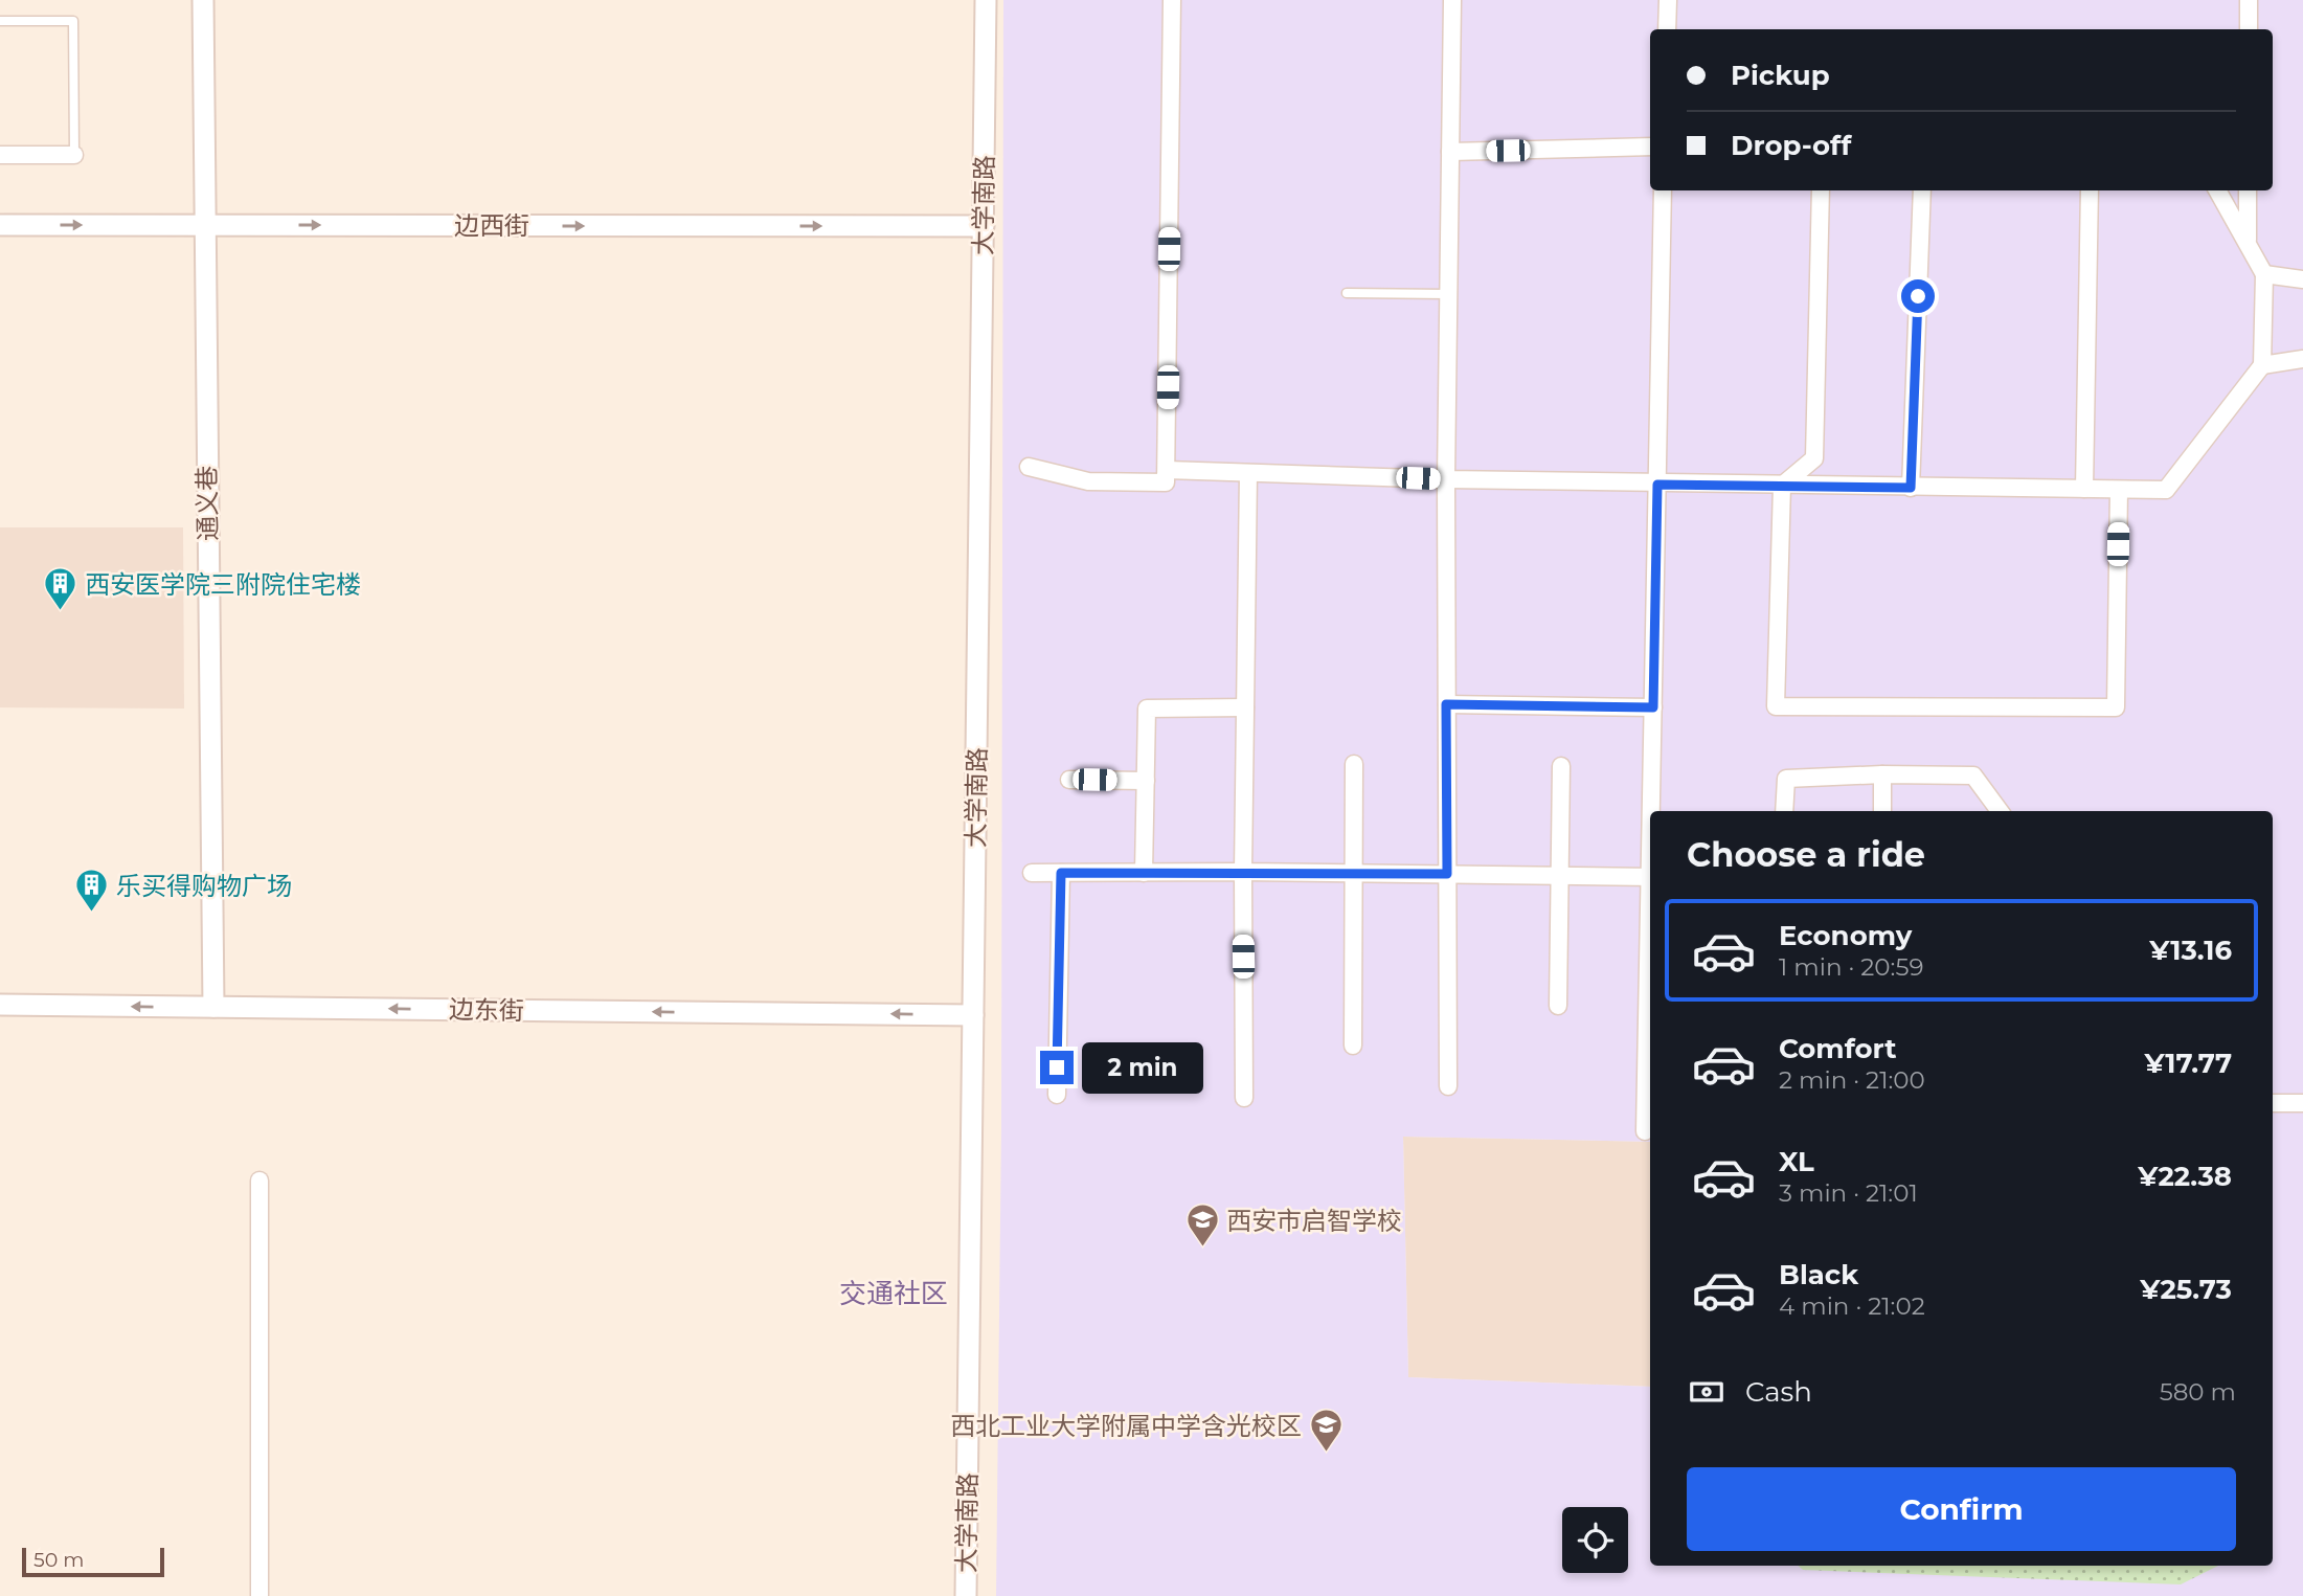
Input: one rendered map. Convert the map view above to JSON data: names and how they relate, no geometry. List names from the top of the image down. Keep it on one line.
{"streets":{"street":["大学南路","边西街","通义巷","边东街"]},"crossings":[["大学南路","边西街"],["大学南路","边东街"],["边西街","通义巷"],["通义巷","边东街"]],"one_way":["边西街","边东街"],"districts":["交通社区"],"places":{"building":["西安医学院三附院住宅楼","乐买得购物广场"],"school or university":["西安市启智学校","西北工业大学附属中学含光校区"]},"scale_bar":"50 m","page":{"banner":["Pickup","Drop-off"],"heading":"Choose a ride","list":[{"name":"Economy","note":"1 min · 20:59","value":"¥13.16"},{"name":"Comfort","note":"2 min · 21:00","value":"¥17.77"},{"name":"XL","note":"3 min · 21:01","value":"¥22.38"},{"name":"Black","note":"4 min · 21:02","value":"¥25.73"}],"bubble":"2 min","pay":["Cash","580 m"],"buttons":"Confirm","scale":"50 m"}}
